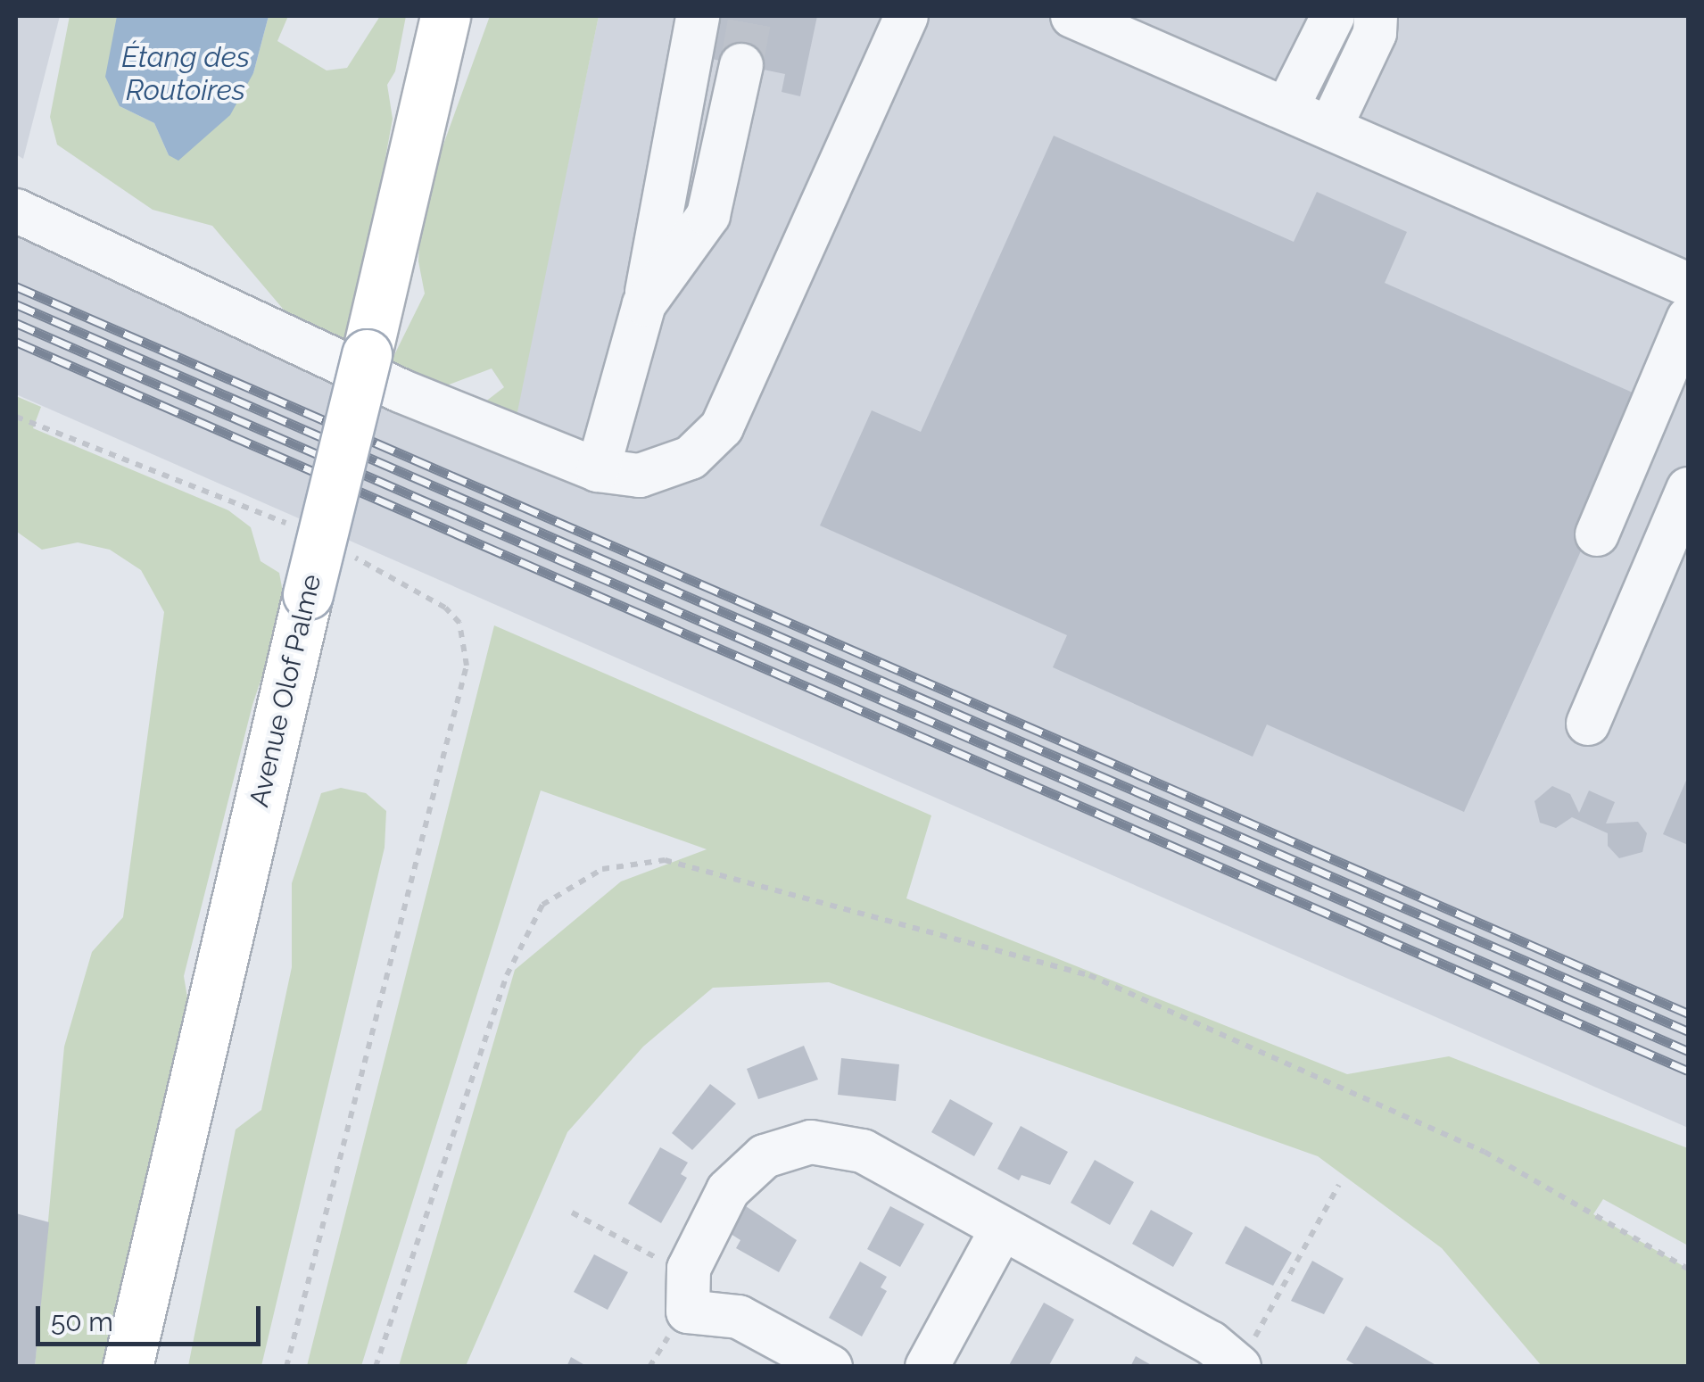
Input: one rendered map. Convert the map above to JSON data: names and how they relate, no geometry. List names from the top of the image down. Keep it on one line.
{"streets":{"main road":["Avenue Olof Palme"]},"water":["Étang des Routoires"],"scale_bar":"50 m"}
